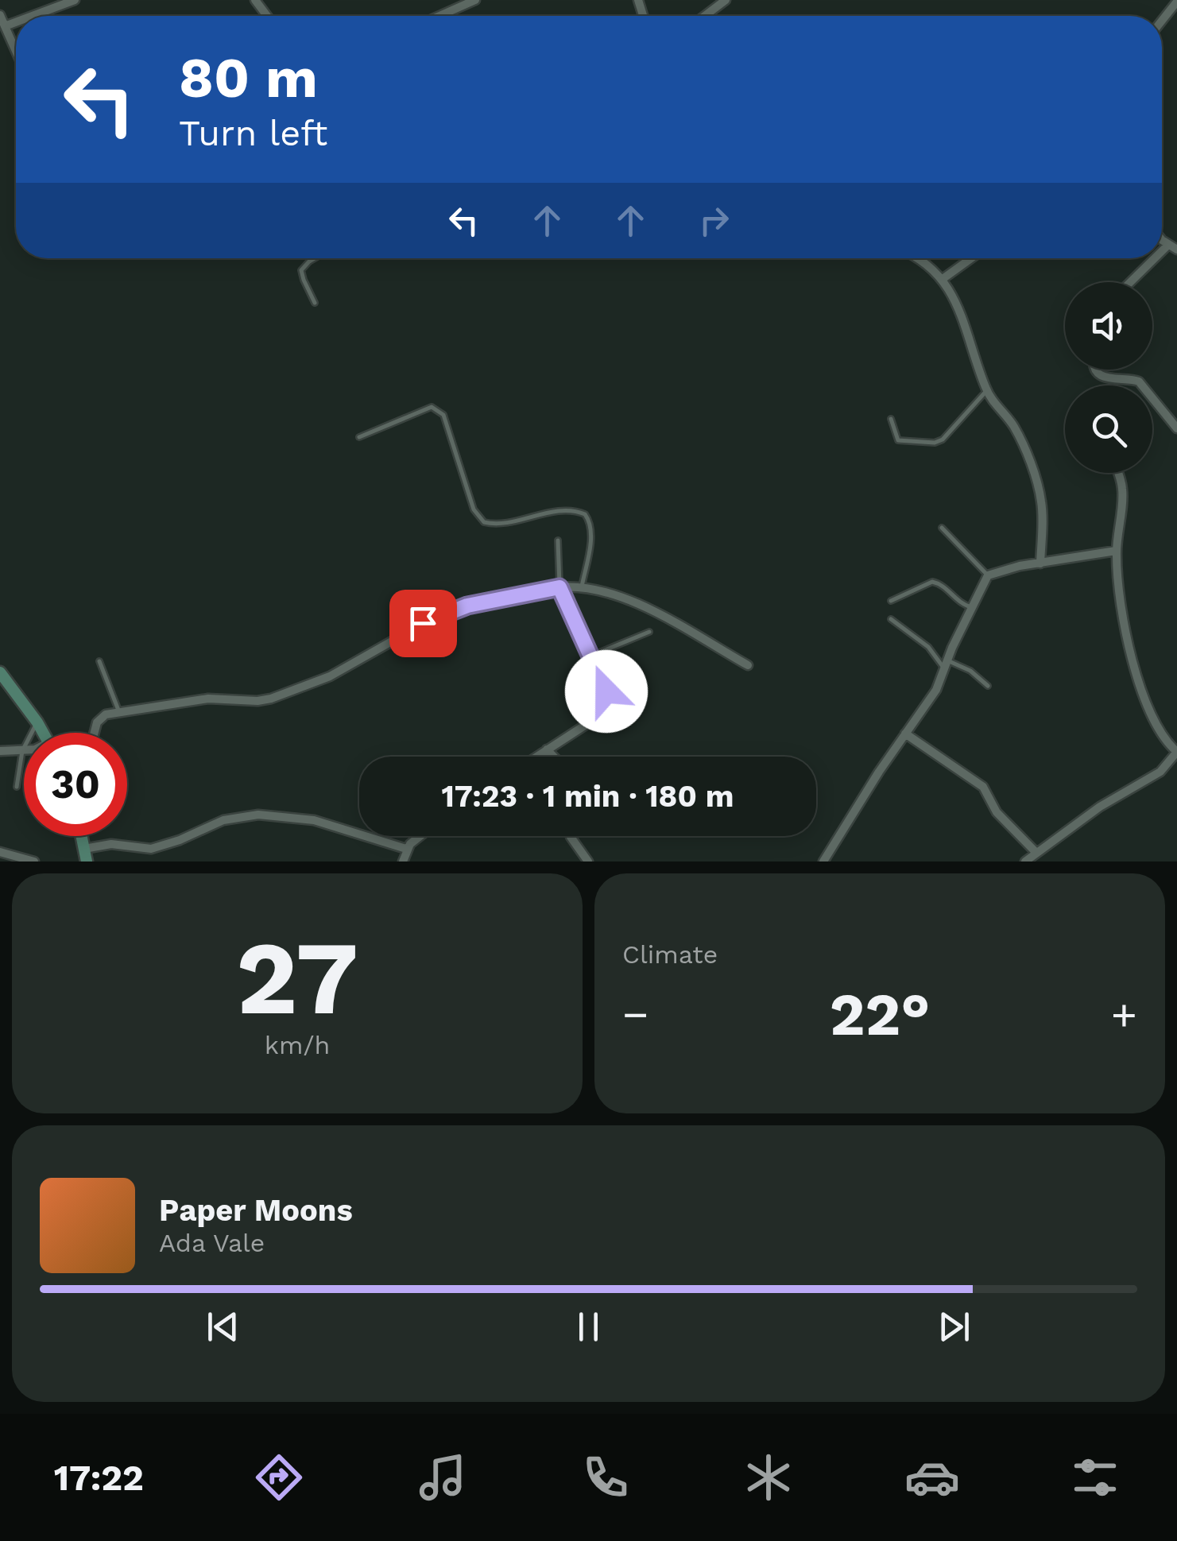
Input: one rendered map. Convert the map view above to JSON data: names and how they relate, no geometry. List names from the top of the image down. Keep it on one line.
{"page":{"turn":["80 m","Turn left"],"limit":"30","trip":"17:23 · 1 min · 180 m","tile":[["27","km/h"],"Climate"],"heat":["−","22°","+"],"song":["Paper Moons","Ada Vale"],"tabs":"17:22"}}
